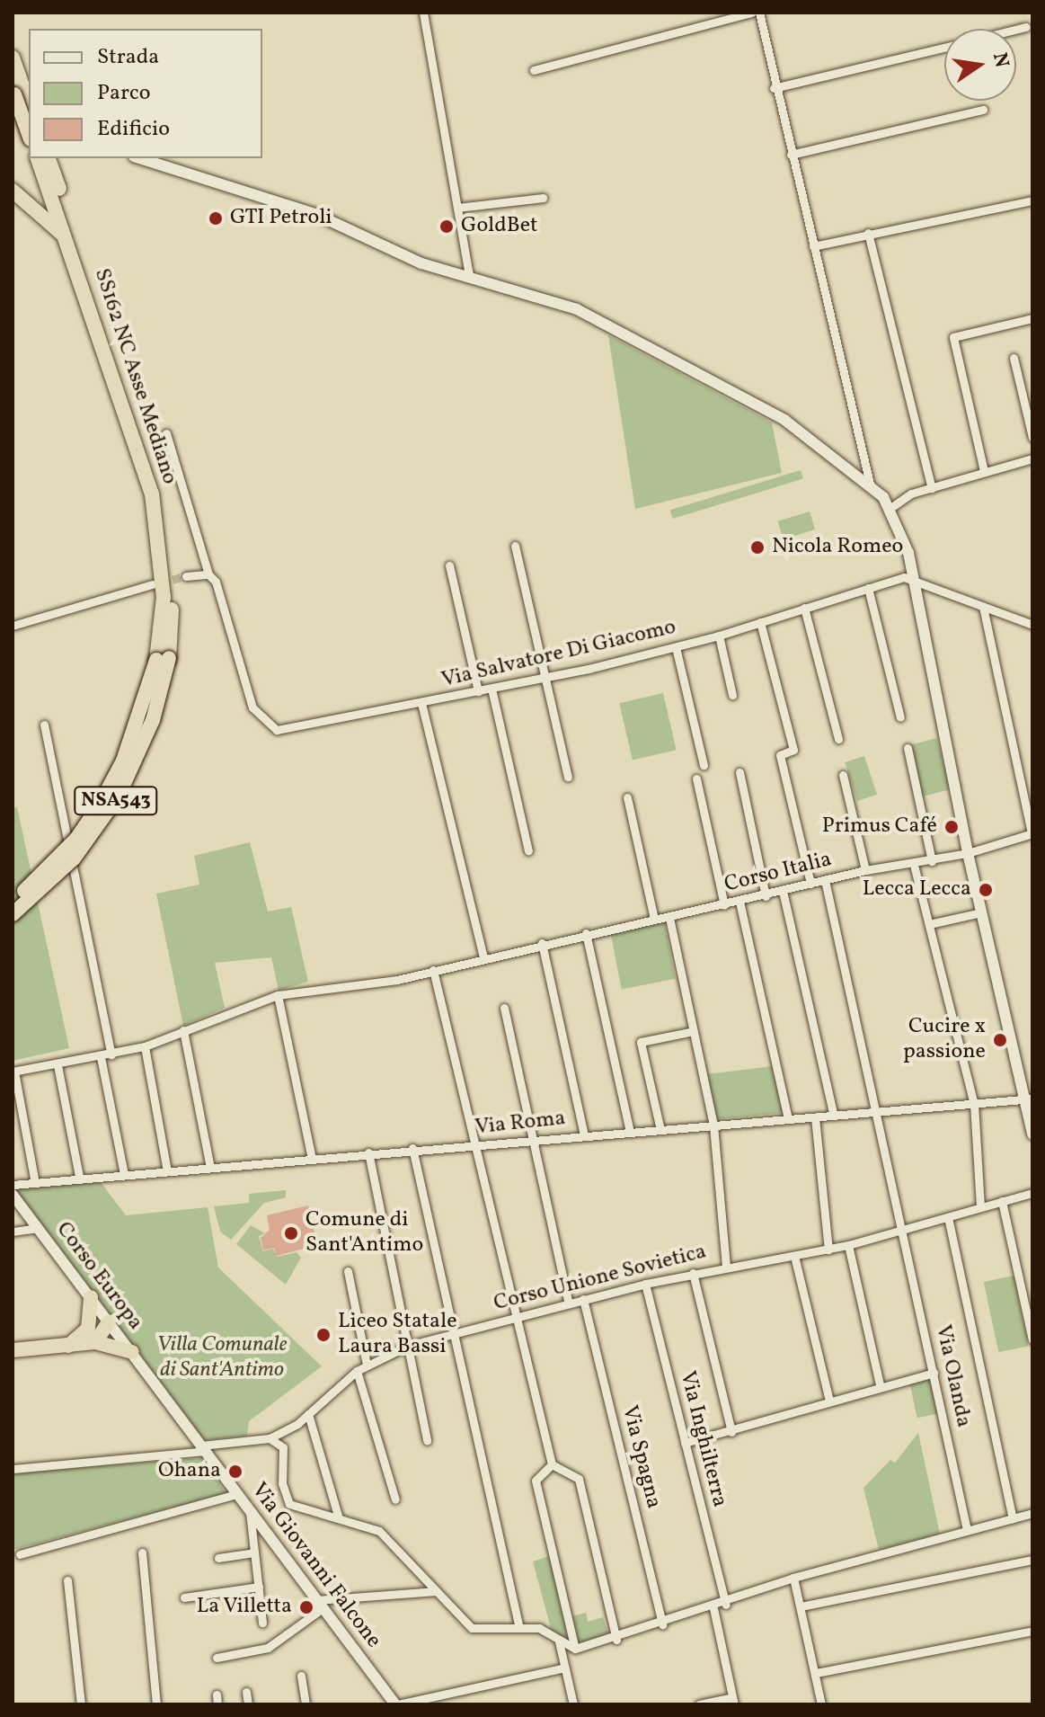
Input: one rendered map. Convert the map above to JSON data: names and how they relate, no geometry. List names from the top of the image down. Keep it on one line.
{"streets":{"highway":["SS162 NC Asse Mediano","NSA543"],"street":["Via Salvatore Di Giacomo","Corso Italia","Via Roma","Corso Europa","Corso Unione Sovietica","Via Olanda","Via Inghilterra","Via Spagna","Via Giovanni Falcone"]},"crossings":[["SS162 NC Asse Mediano","NSA543"],["Corso Italia","Via Olanda"],["Via Roma","Via Olanda"],["Corso Europa","Corso Unione Sovietica"],["Corso Europa","Via Giovanni Falcone"],["Corso Unione Sovietica","Via Olanda"],["Corso Unione Sovietica","Via Inghilterra"],["Corso Unione Sovietica","Via Spagna"],["Corso Unione Sovietica","Via Giovanni Falcone"]],"parks":["Villa Comunale di Sant'Antimo"],"places":["GTI Petroli","GoldBet","Nicola Romeo","Primus Café","Lecca Lecca","Cucire x passione","Comune di Sant'Antimo","Liceo Statale Laura Bassi","Ohana","La Villetta"],"legend":["Strada","Parco","Edificio"],"north":"right"}
